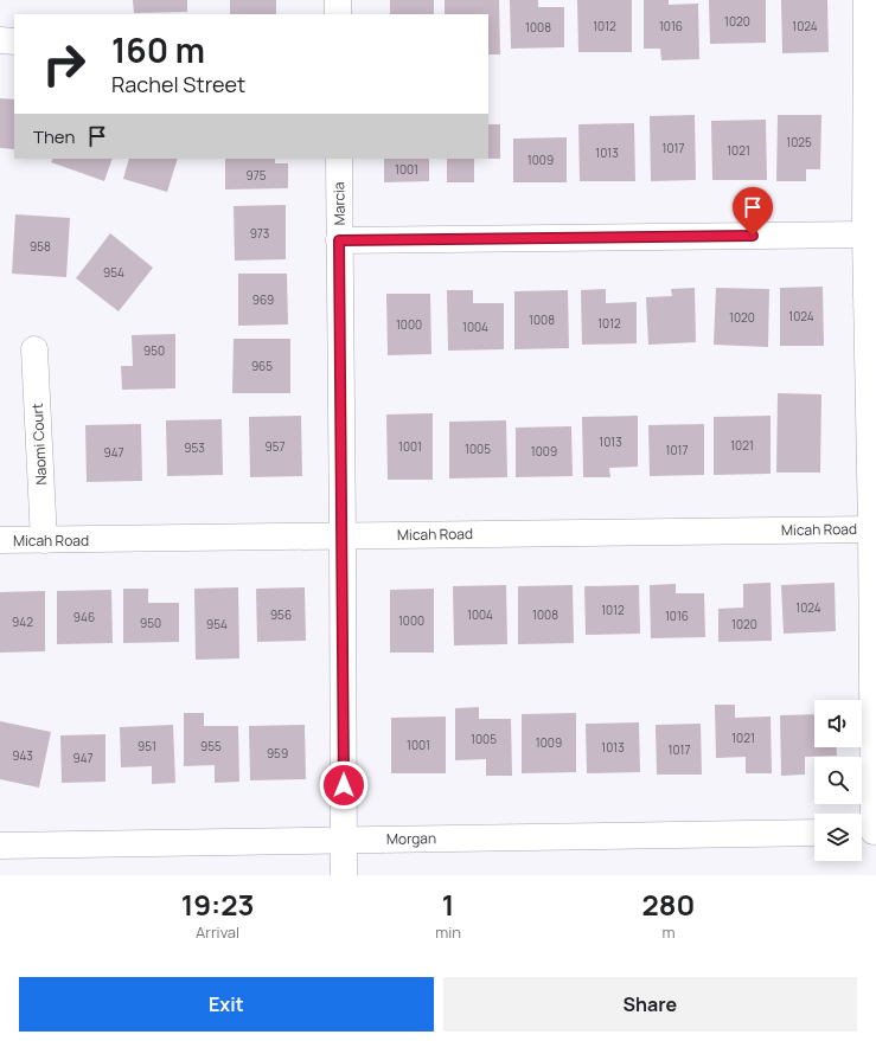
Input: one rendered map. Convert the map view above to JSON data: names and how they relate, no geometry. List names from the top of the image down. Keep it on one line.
{"streets":{"street":["Marcia","Naomi Court","Micah Road","Morgan"]},"crossings":[["Marcia","Micah Road"],["Marcia","Morgan"],["Naomi Court","Micah Road"]],"house_numbers":["1020","1012","1016","1024","1008","1025","1017","1021","1013","1009","1001","975","973","958","954","969","1024","1020","1008","1012","1000","1004","950","965","1013","1021","957","1001","953","1005","1017","1009","947","1024","1012","956","1004","1008","1016","946","1000","942","950","954","1020","1021","1005","1009","1001","951","955","1013","1017","959","943","947"],"page":{"turn":["160 m","Rachel Street"],"then":"Then","eta":["19:23","Arrival","1","min","280","m"],"buttons":["Exit","Share"]}}
